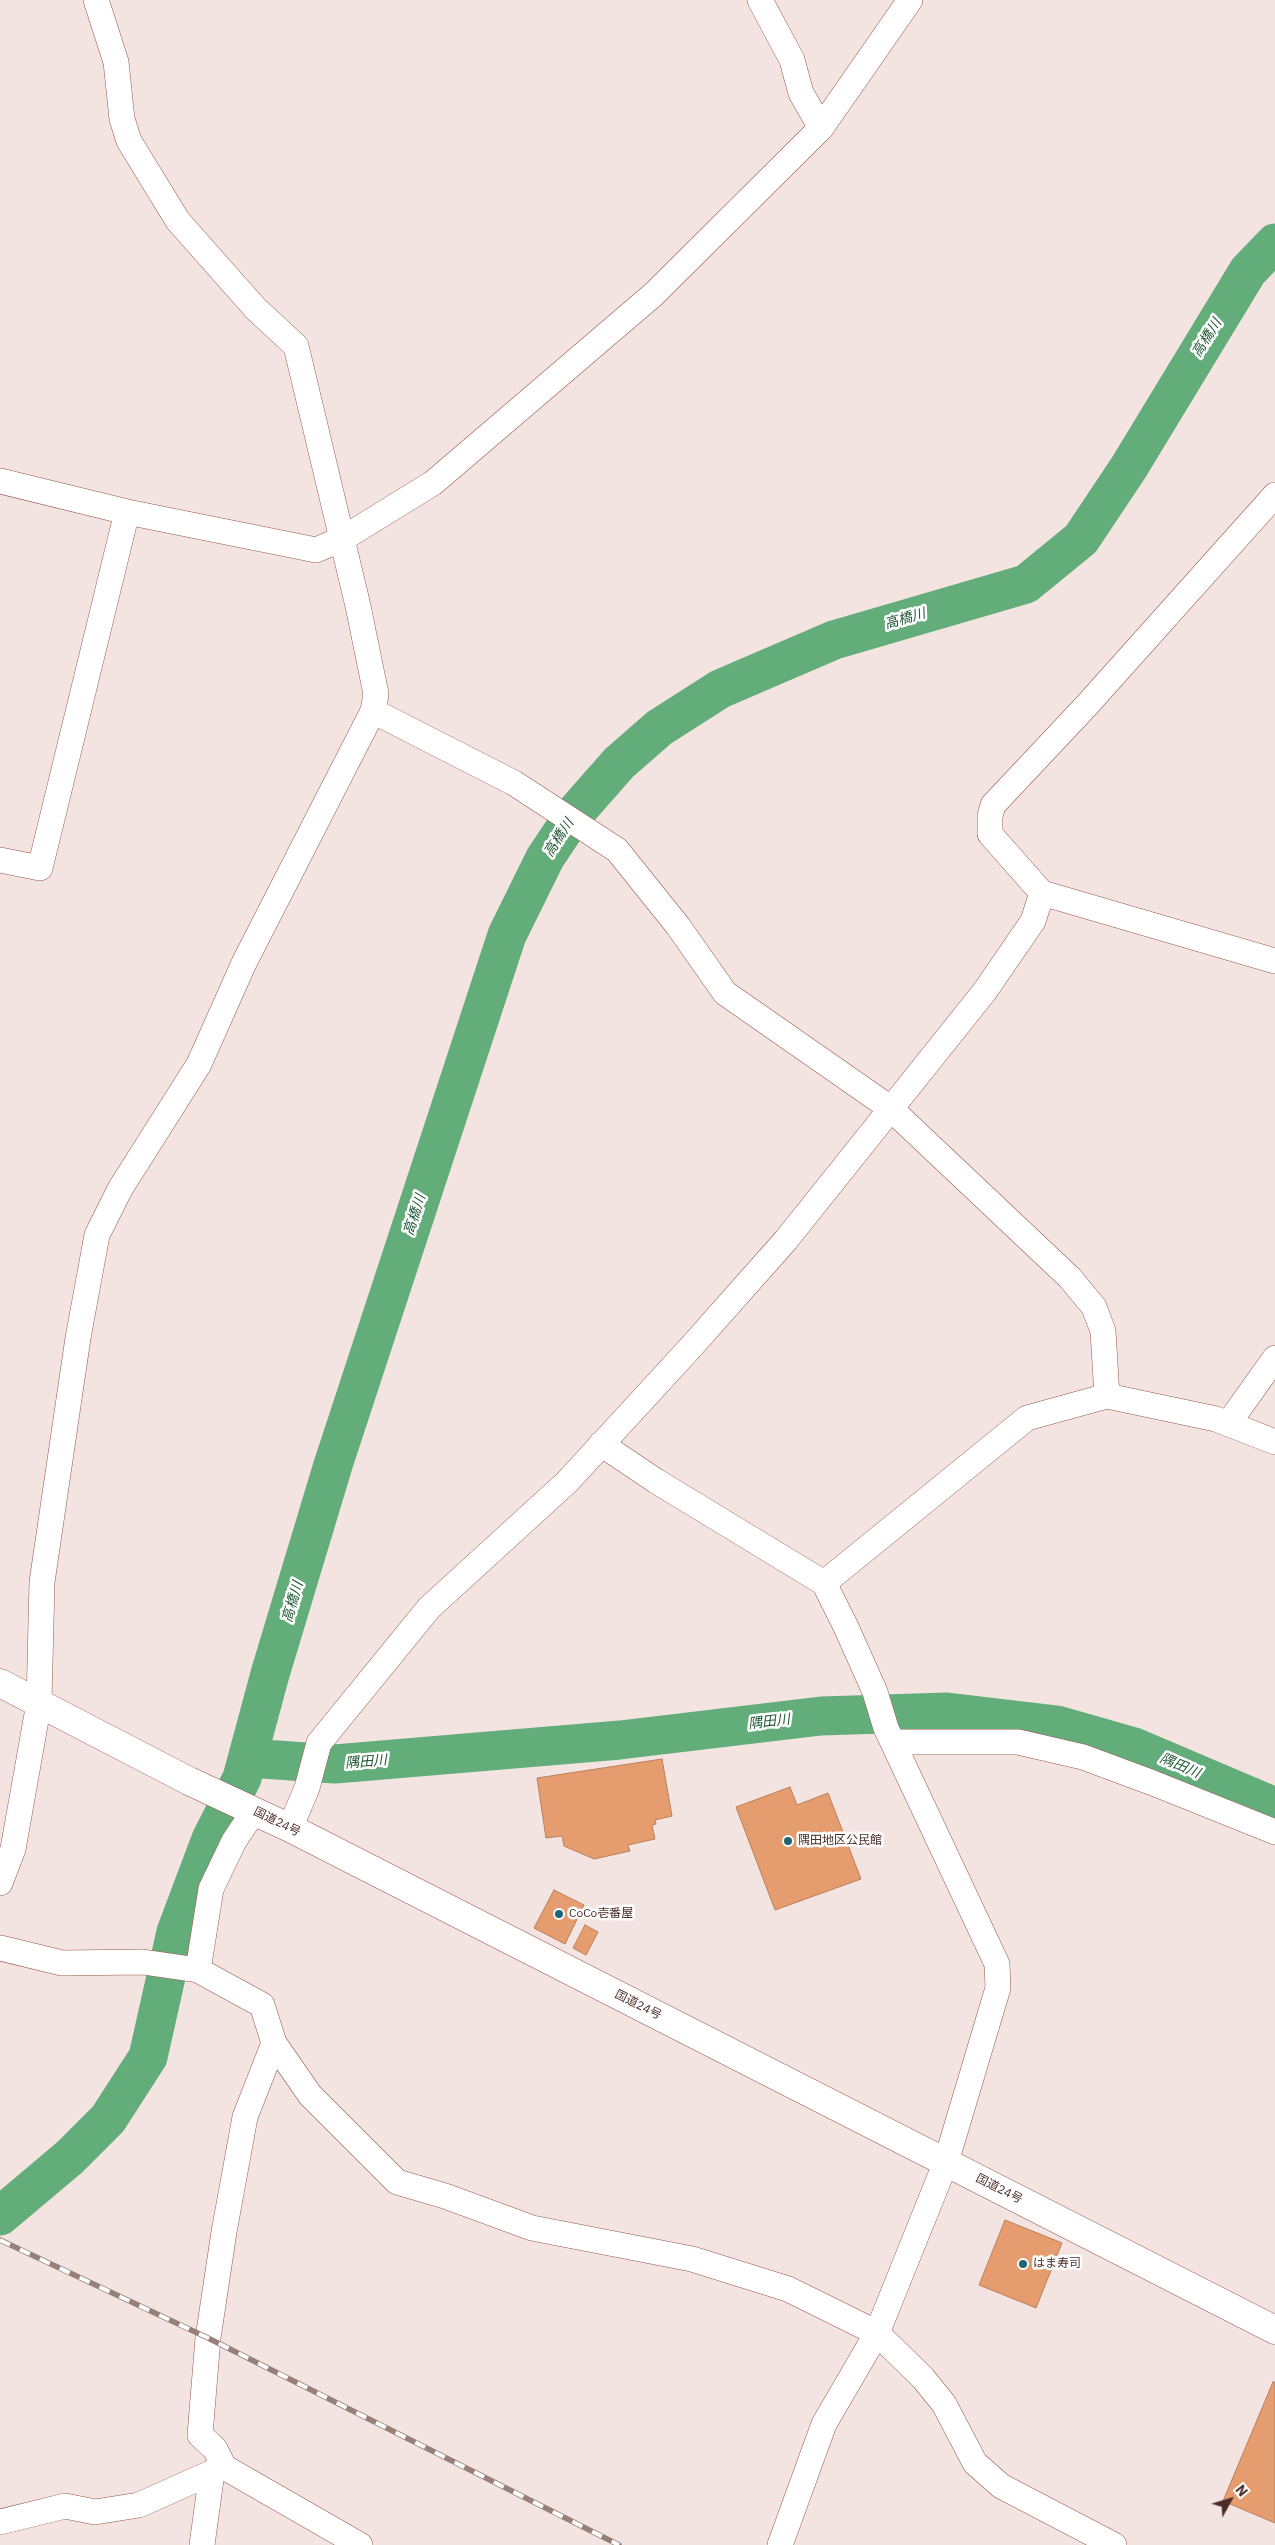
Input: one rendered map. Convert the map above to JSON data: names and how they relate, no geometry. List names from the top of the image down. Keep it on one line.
{"streets":{"highway":["国道24号"]},"water":["高橋川","隅田川"],"places":["隅田地区公民館","CoCo壱番屋","はま寿司"],"north":"top right"}
